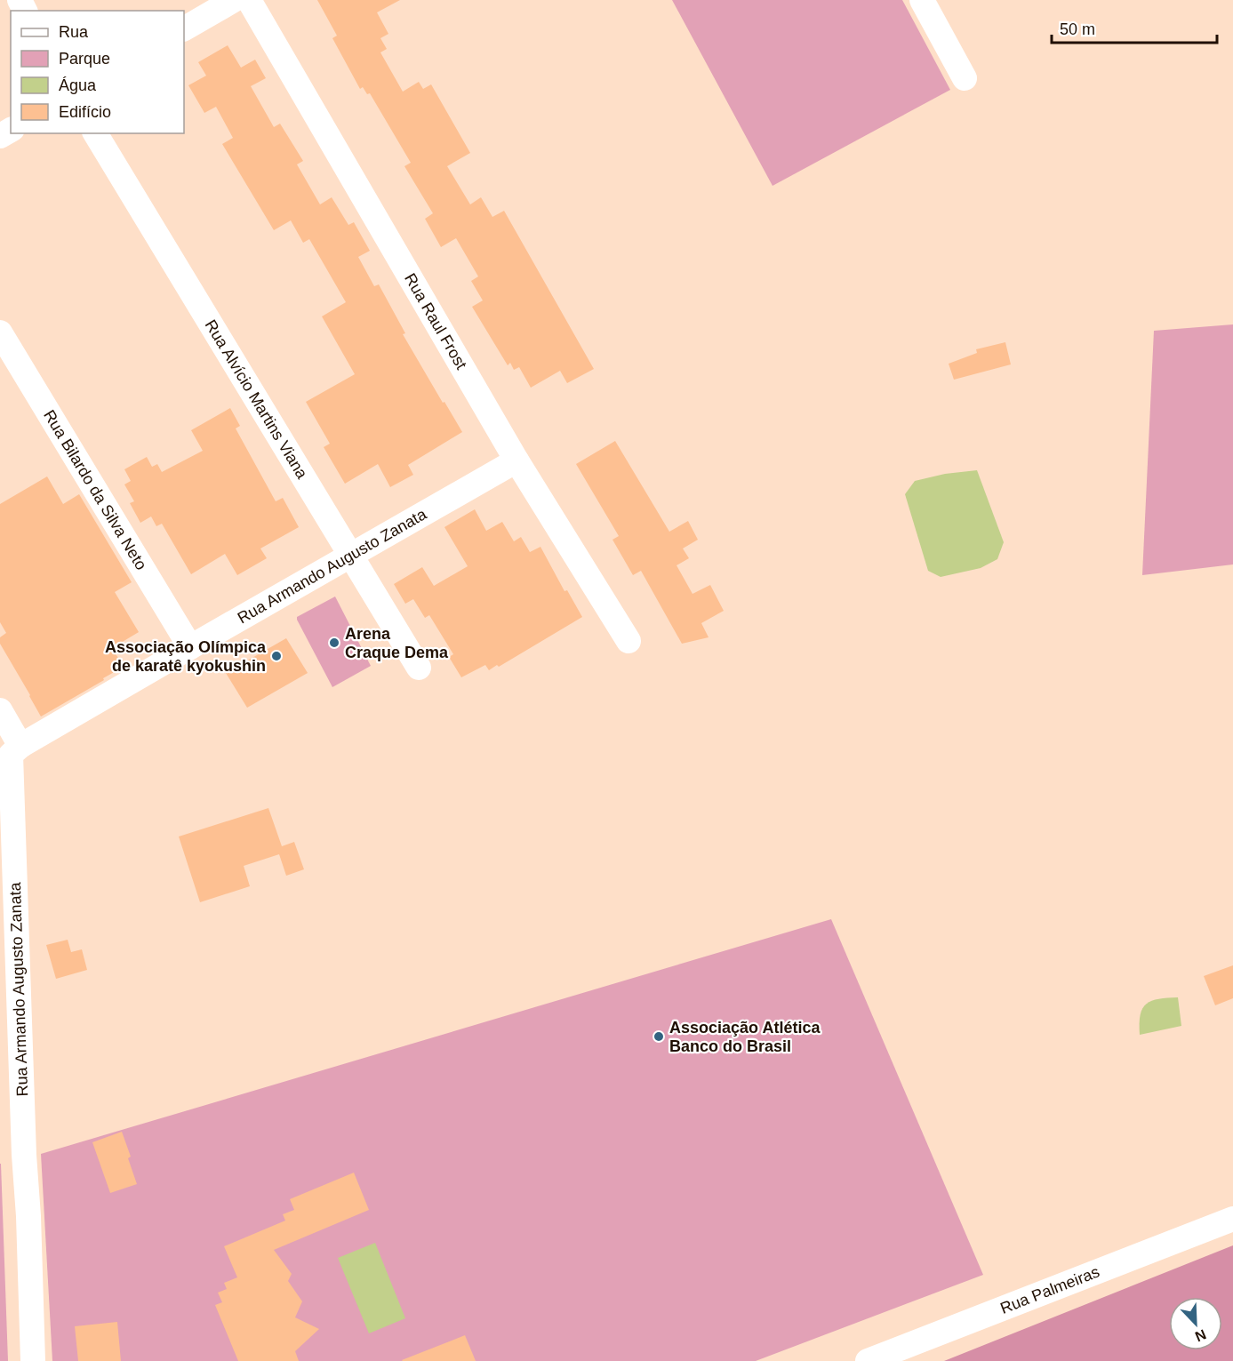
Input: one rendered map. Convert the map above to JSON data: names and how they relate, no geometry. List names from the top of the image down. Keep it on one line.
{"streets":{"street":["Rua Raul Frost","Rua Alvício Martins Viana","Rua Bilardo da Silva Neto","Rua Armando Augusto Zanata","Rua Palmeiras"]},"crossings":[["Rua Raul Frost","Rua Armando Augusto Zanata"],["Rua Alvício Martins Viana","Rua Armando Augusto Zanata"],["Rua Bilardo da Silva Neto","Rua Armando Augusto Zanata"]],"places":["Arena Craque Dema","Associação Olímpica de karatê kyokushin","Associação Atlética Banco do Brasil"],"legend":["Rua","Parque","Água","Edifício"],"scale_bar":"50 m","north":"bottom right"}
